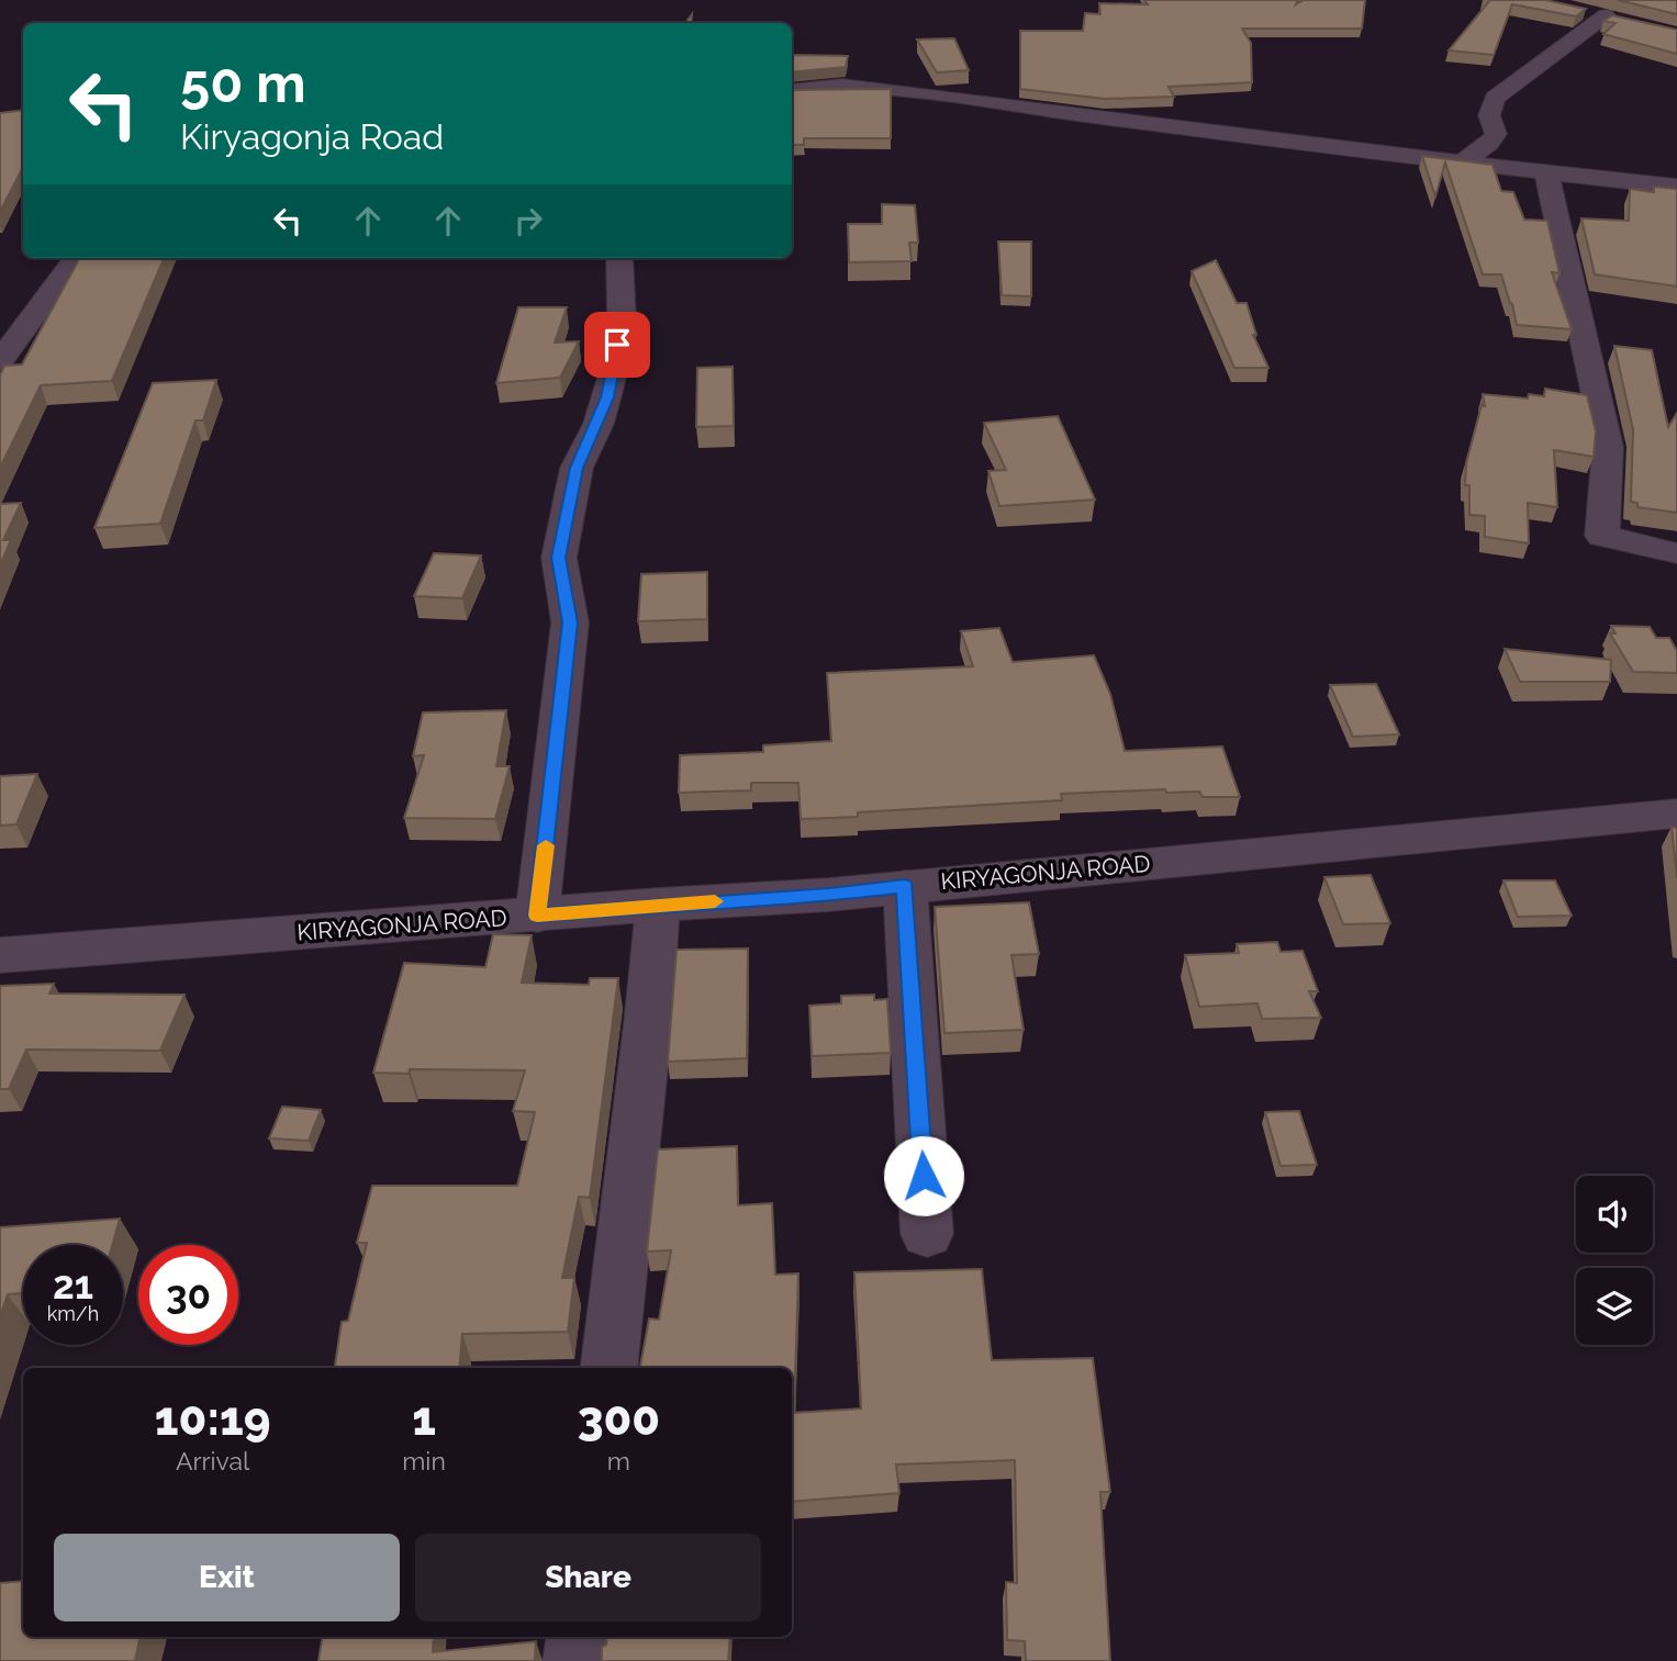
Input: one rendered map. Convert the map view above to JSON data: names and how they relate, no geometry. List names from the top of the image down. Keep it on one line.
{"streets":{"street":["KIRYAGONJA ROAD"]},"page":{"turn":["50 m","Kiryagonja Road"],"speed":"21 km/h","limit":"30","eta":["10:19","Arrival","1","min","300","m"],"buttons":["Exit","Share"]}}
